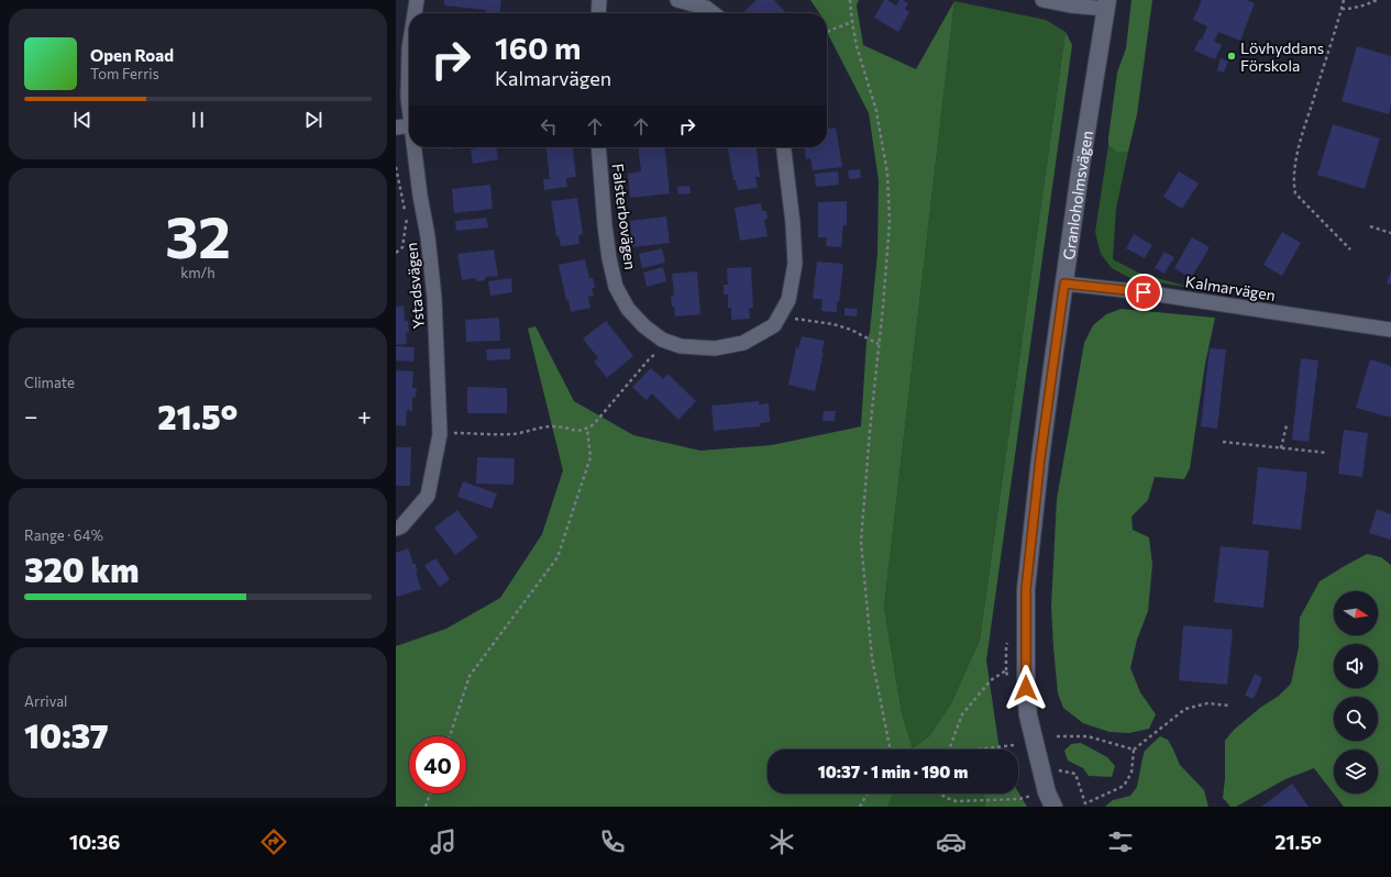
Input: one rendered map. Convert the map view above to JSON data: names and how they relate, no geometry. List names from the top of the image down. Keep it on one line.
{"streets":{"street":["Granloholmsvägen","Falsterbovägen","Ystadsvägen","Kalmarvägen"]},"crossings":[["Granloholmsvägen","Kalmarvägen"]],"places":["Lövhyddans Förskola"],"north":"right","page":{"turn":["160 m","Kalmarvägen"],"song":["Open Road","Tom Ferris"],"tile":[["32","km/h"],"Climate",["Range · 64%","320 km"],["Arrival","10:37"]],"heat":["−","21.5°","+"],"limit":"40","trip":"10:37 · 1 min · 190 m","tabs":["10:36","21.5°"]}}
